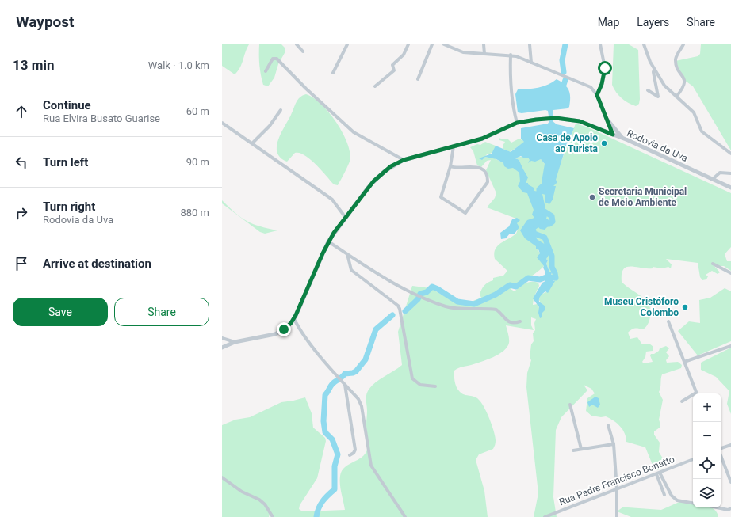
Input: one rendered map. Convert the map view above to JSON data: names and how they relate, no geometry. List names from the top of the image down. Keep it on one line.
{"streets":{"street":["Rodovia da Uva","Rua Padre Francisco Bonatto"]},"places":["Casa de Apoio ao Turista","Secretaria Municipal de Meio Ambiente","Museu Cristóforo Colombo"],"page":{"header":"Waypost","nav":["Map","Layers","Share"],"heading":["13 min","Walk · 1.0 km"],"list":[["Continue","Rua Elvira Busato Guarise","60 m"],["Turn left","90 m"],["Turn right","Rodovia da Uva","880 m"],"Arrive at destination"],"buttons":["Save","Share"],"map_buttons":["+","−"]}}
